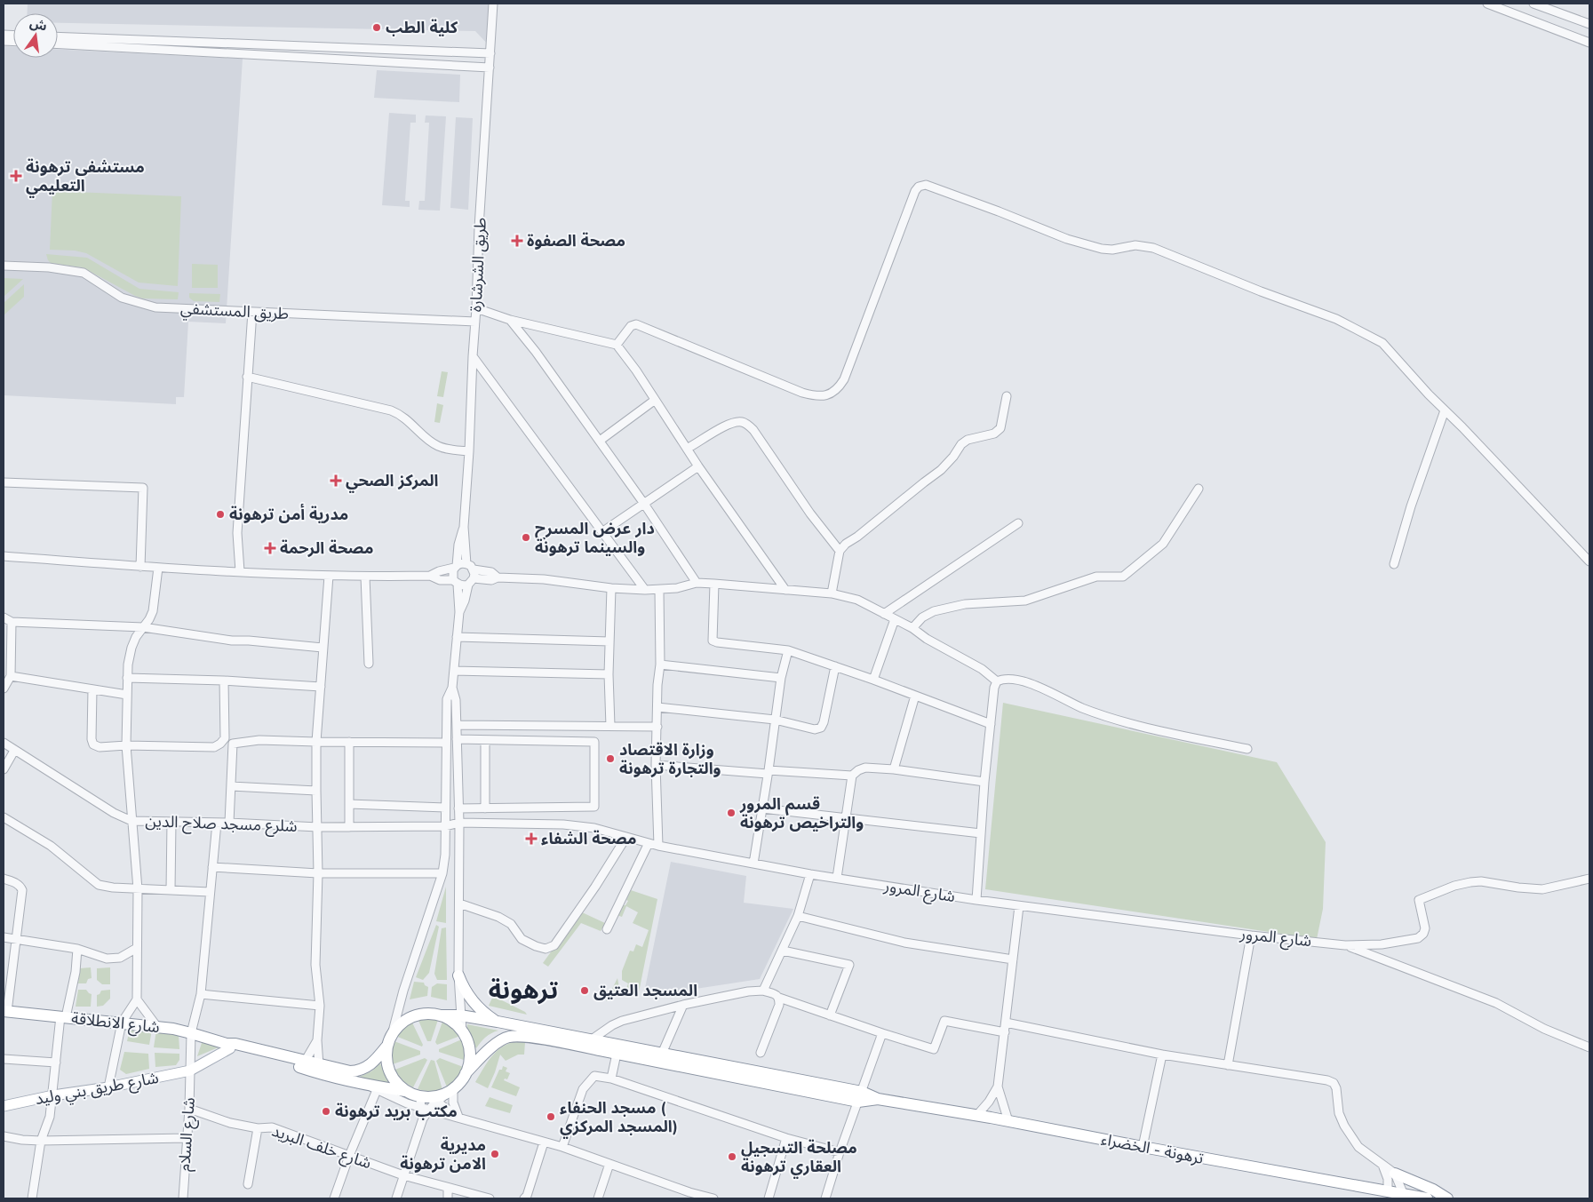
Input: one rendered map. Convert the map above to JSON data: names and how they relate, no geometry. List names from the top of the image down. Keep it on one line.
{"streets":{"highway":["شارع الانطلاقة","ترهونة - الخضراء"],"main road":["شارع طريق بني وليد"],"street":["طريق الشرشارة","طريق المستشفي","شلرع مسجد صلاح الدين","شارع المرور","شارع السلام","شارع خلف البريد"]},"crossings":[["طريق الشرشارة","طريق المستشفي"],["شلرع مسجد صلاح الدين","شارع المرور"],["شلرع مسجد صلاح الدين","شارع السلام"],["شارع الانطلاقة","شارع طريق بني وليد"],["شارع الانطلاقة","شارع السلام"],["شارع طريق بني وليد","شارع السلام"],["شارع السلام","شارع خلف البريد"]],"districts":["ترهونة"],"places":{"other":["كلية الطب","مدرية أمن ترهونة","دار عرض المسرح والسينما ترهونة","وزارة الاقتصاد والتجارة ترهونة","قسم المرور والتراخيص ترهونة","المسجد العتيق","مكتب بريد ترهونة","مسجد الحنفاء ( المسجد المركزي)","مديرية الامن ترهونة","مصلحة التسجيل العقاري ترهونة"],"health":["مستشفى ترهونة التعليمي","مصحة الصفوة","المركز الصحي","مصحة الرحمة","مصحة الشفاء"]},"north":"top"}
